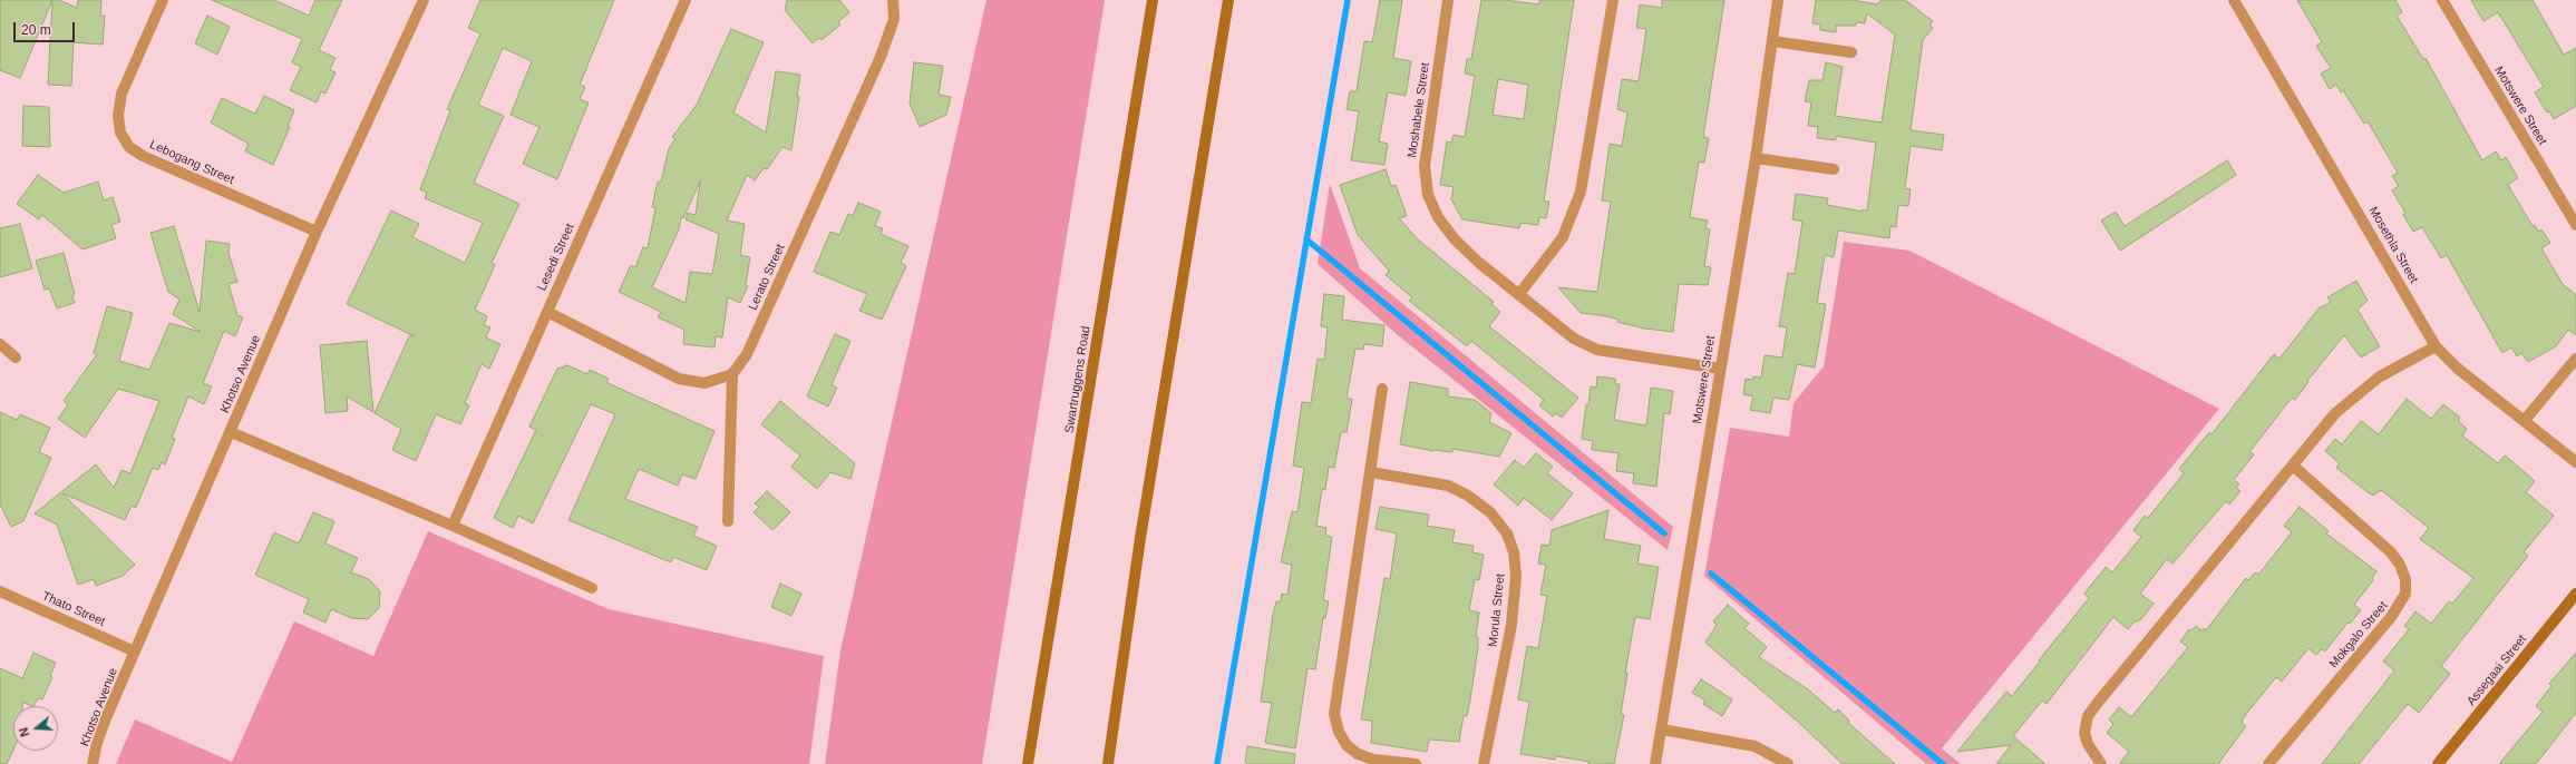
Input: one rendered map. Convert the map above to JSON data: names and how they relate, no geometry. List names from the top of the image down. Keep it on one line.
{"streets":{"main road":["Swartruggens Road","Assegaai Street"],"street":["Motswere Street","Moshabele Street","Lebogang Street","Mosethla Street","Lesedi Street","Lerato Street","Khotso Avenue","Thato Street","Morula Street","Mokgalo Street"]},"crossings":[["Motswere Street","Moshabele Street"],["Lebogang Street","Khotso Avenue"],["Khotso Avenue","Thato Street"]],"scale_bar":"20 m","north":"left"}
